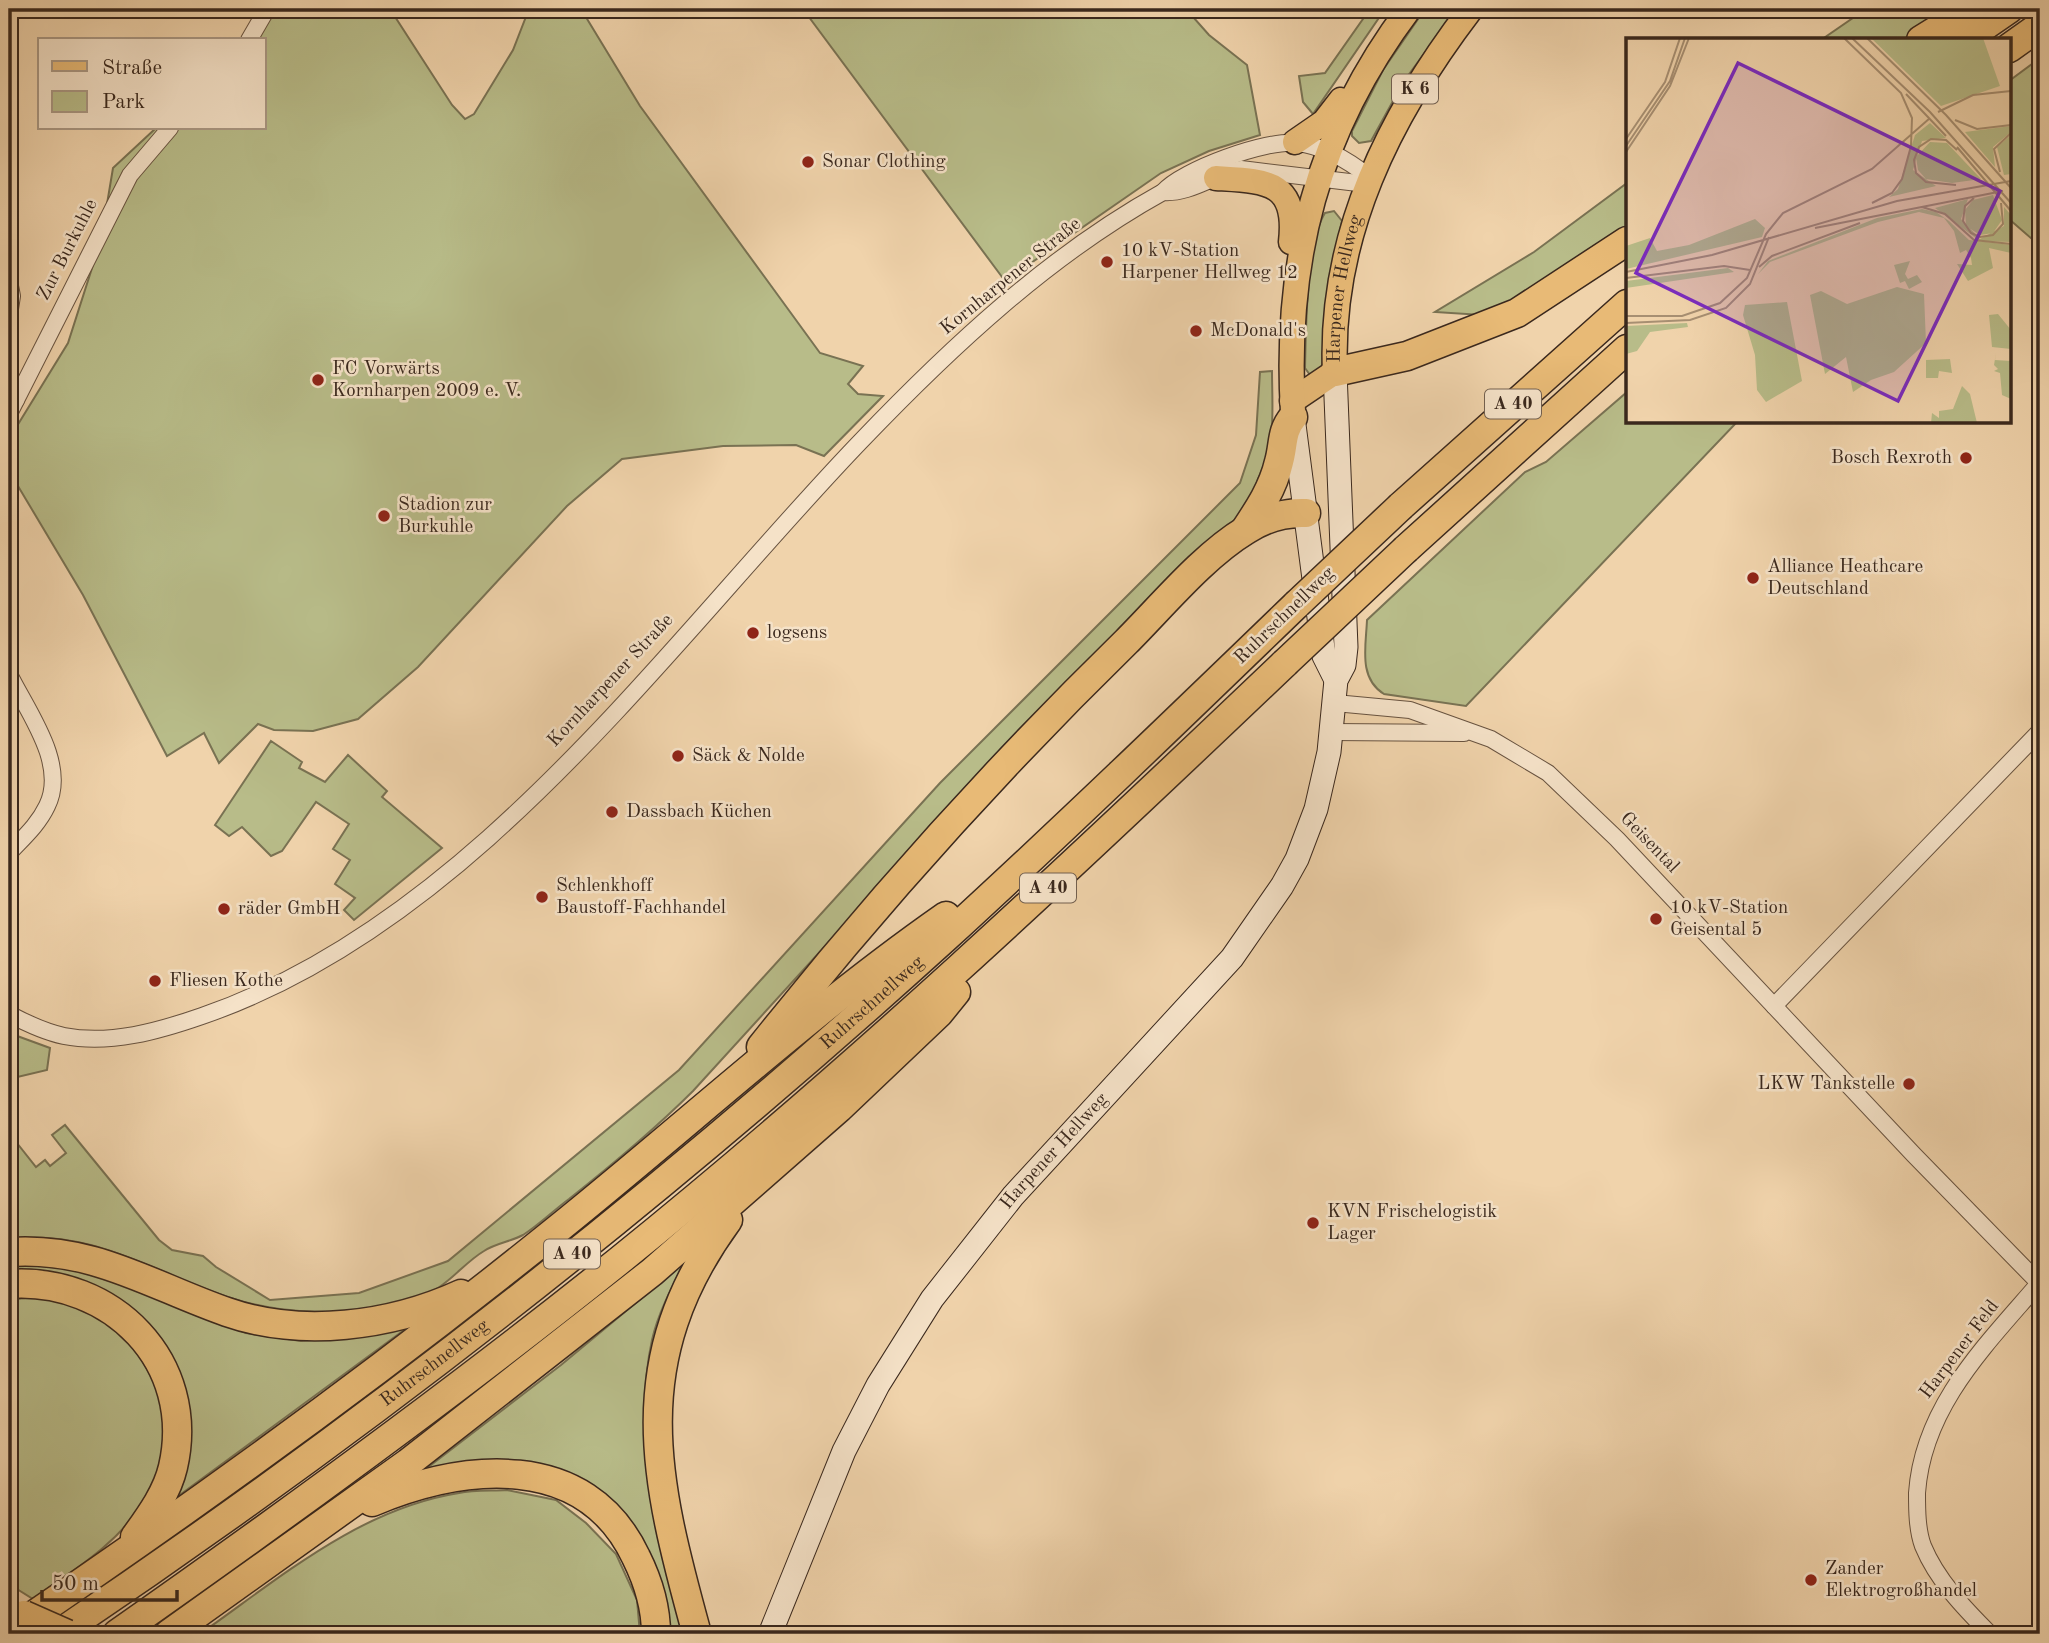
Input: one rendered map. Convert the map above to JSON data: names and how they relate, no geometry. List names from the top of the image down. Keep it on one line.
{"streets":{"highway":["A 40","Ruhrschnellweg"],"main road":["K 6","Harpener Hellweg"],"street":["Zur Burkuhle","Kornharpener Straße","Geisental","Harpener Feld"]},"crossings":[["Kornharpener Straße","Harpener Hellweg"],["Harpener Hellweg","Geisental"],["Geisental","Harpener Feld"]],"places":["Sonar Clothing","10 kV-Station Harpener Hellweg 12","McDonald's","FC Vorwärts Kornharpen 2009 e. V.","Bosch Rexroth","Stadion zur Burkuhle","Alliance Heathcare Deutschland","logsens","Säck & Nolde","Dassbach Küchen","Schlenkhoff Baustoff-Fachhandel","räder GmbH","10 kV-Station Geisental 5","Fliesen Kothe","LKW Tankstelle","KVN Frischelogistik Lager","Zander Elektrogroßhandel"],"legend":["Straße","Park"],"scale_bar":"50 m"}
